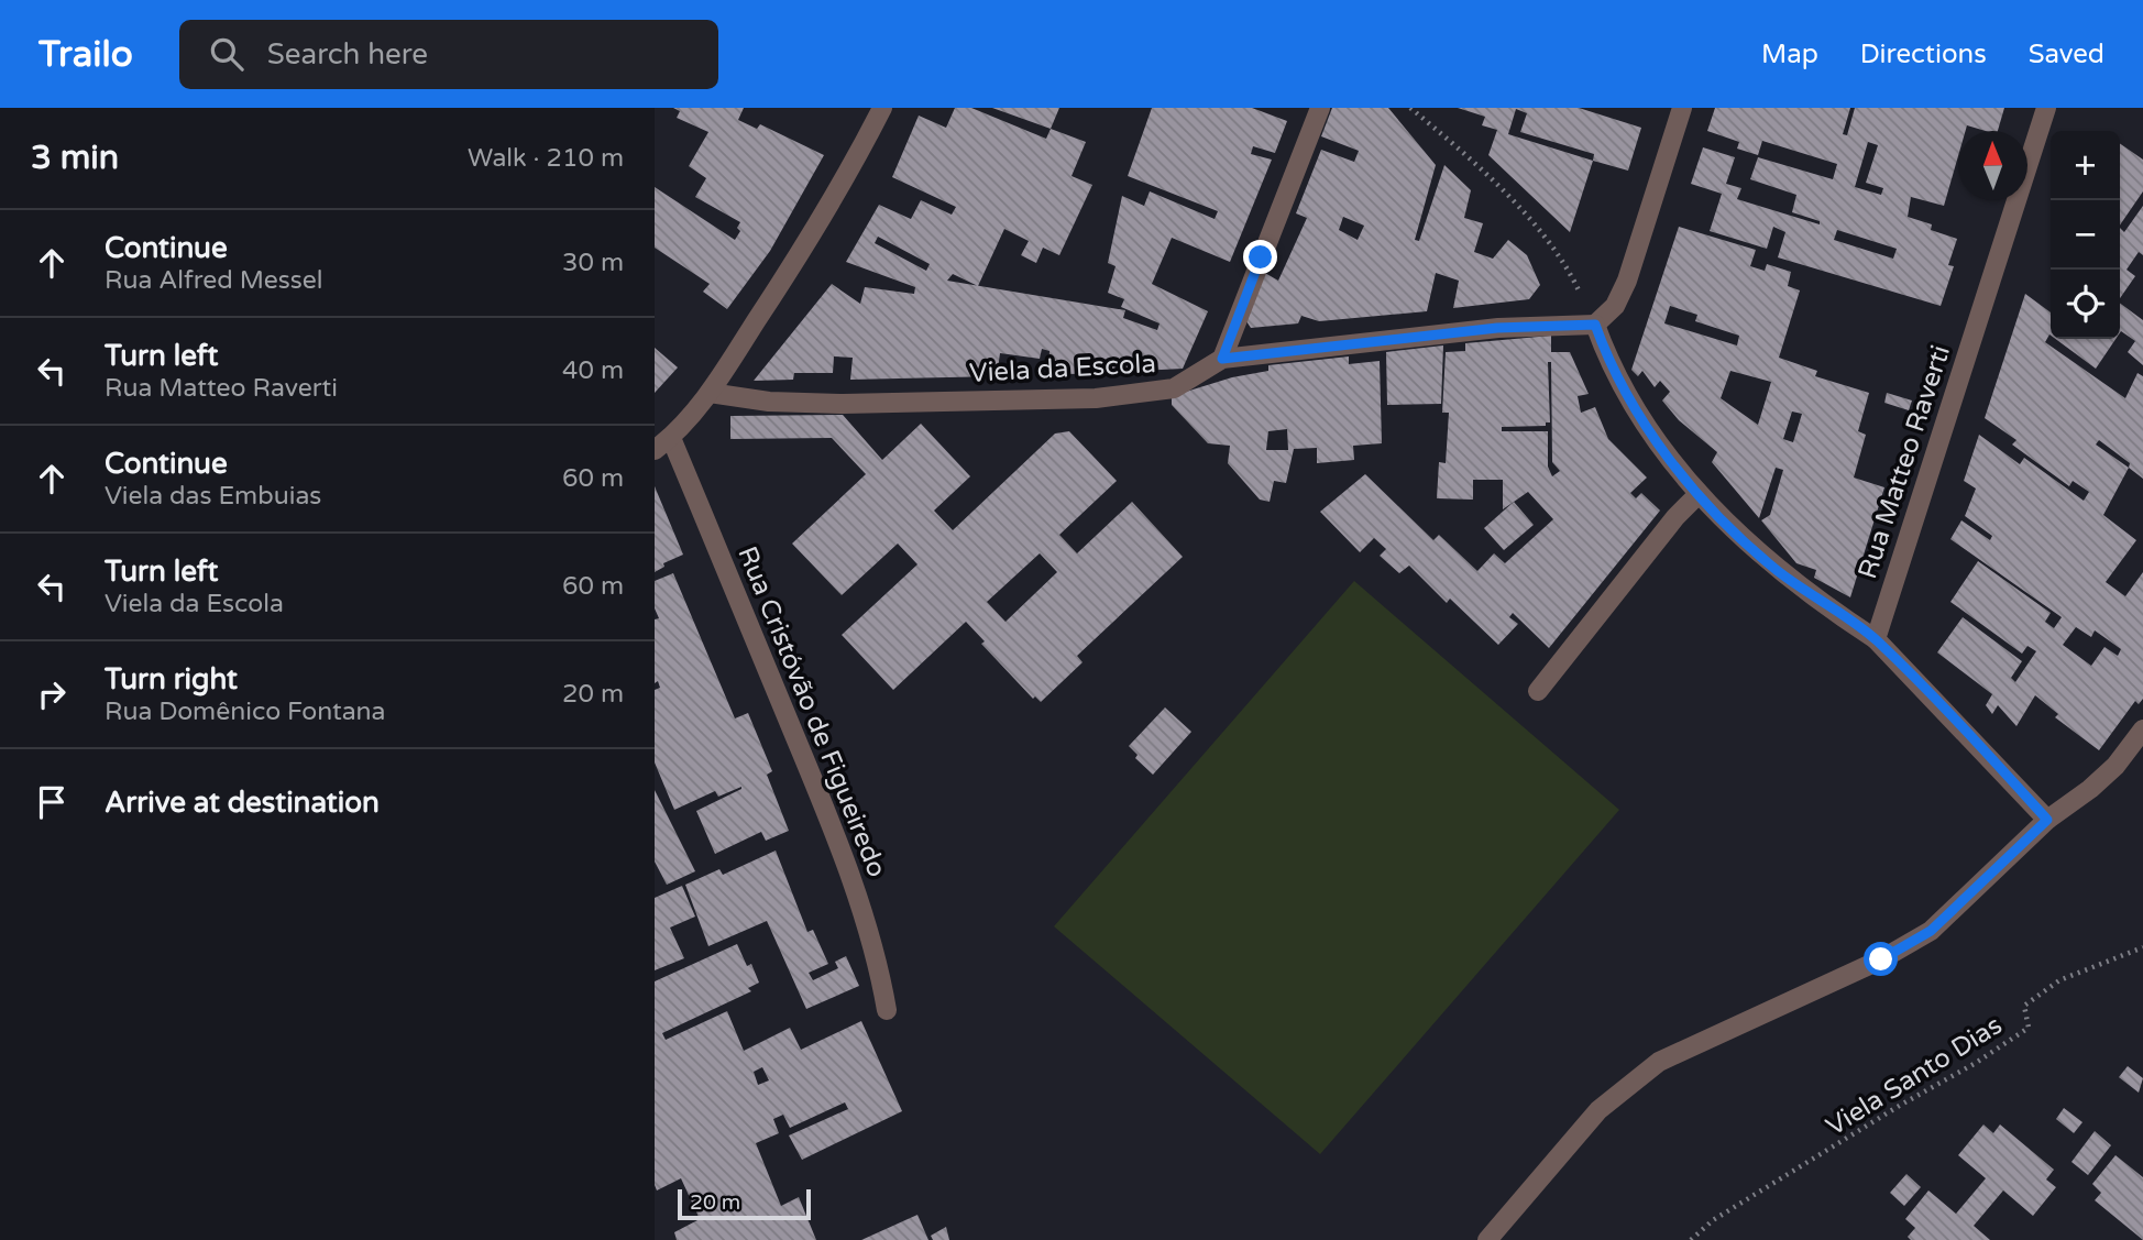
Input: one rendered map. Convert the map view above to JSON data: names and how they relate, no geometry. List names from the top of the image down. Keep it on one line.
{"streets":{"street":["Viela da Escola","Rua Matteo Raverti","Rua Cristóvão de Figueiredo"],"path":["Viela Santo Dias"]},"scale_bar":"20 m","north":"top","page":{"header":"Trailo","search":"Search here","nav":["Map","Directions","Saved"],"heading":["3 min","Walk · 210 m"],"map_buttons":["+","−"],"list":[["Continue","Rua Alfred Messel","30 m"],["Turn left","Rua Matteo Raverti","40 m"],["Continue","Viela das Embuias","60 m"],["Turn left","Viela da Escola","60 m"],["Turn right","Rua Domênico Fontana","20 m"],"Arrive at destination"],"scale":"20 m"}}
